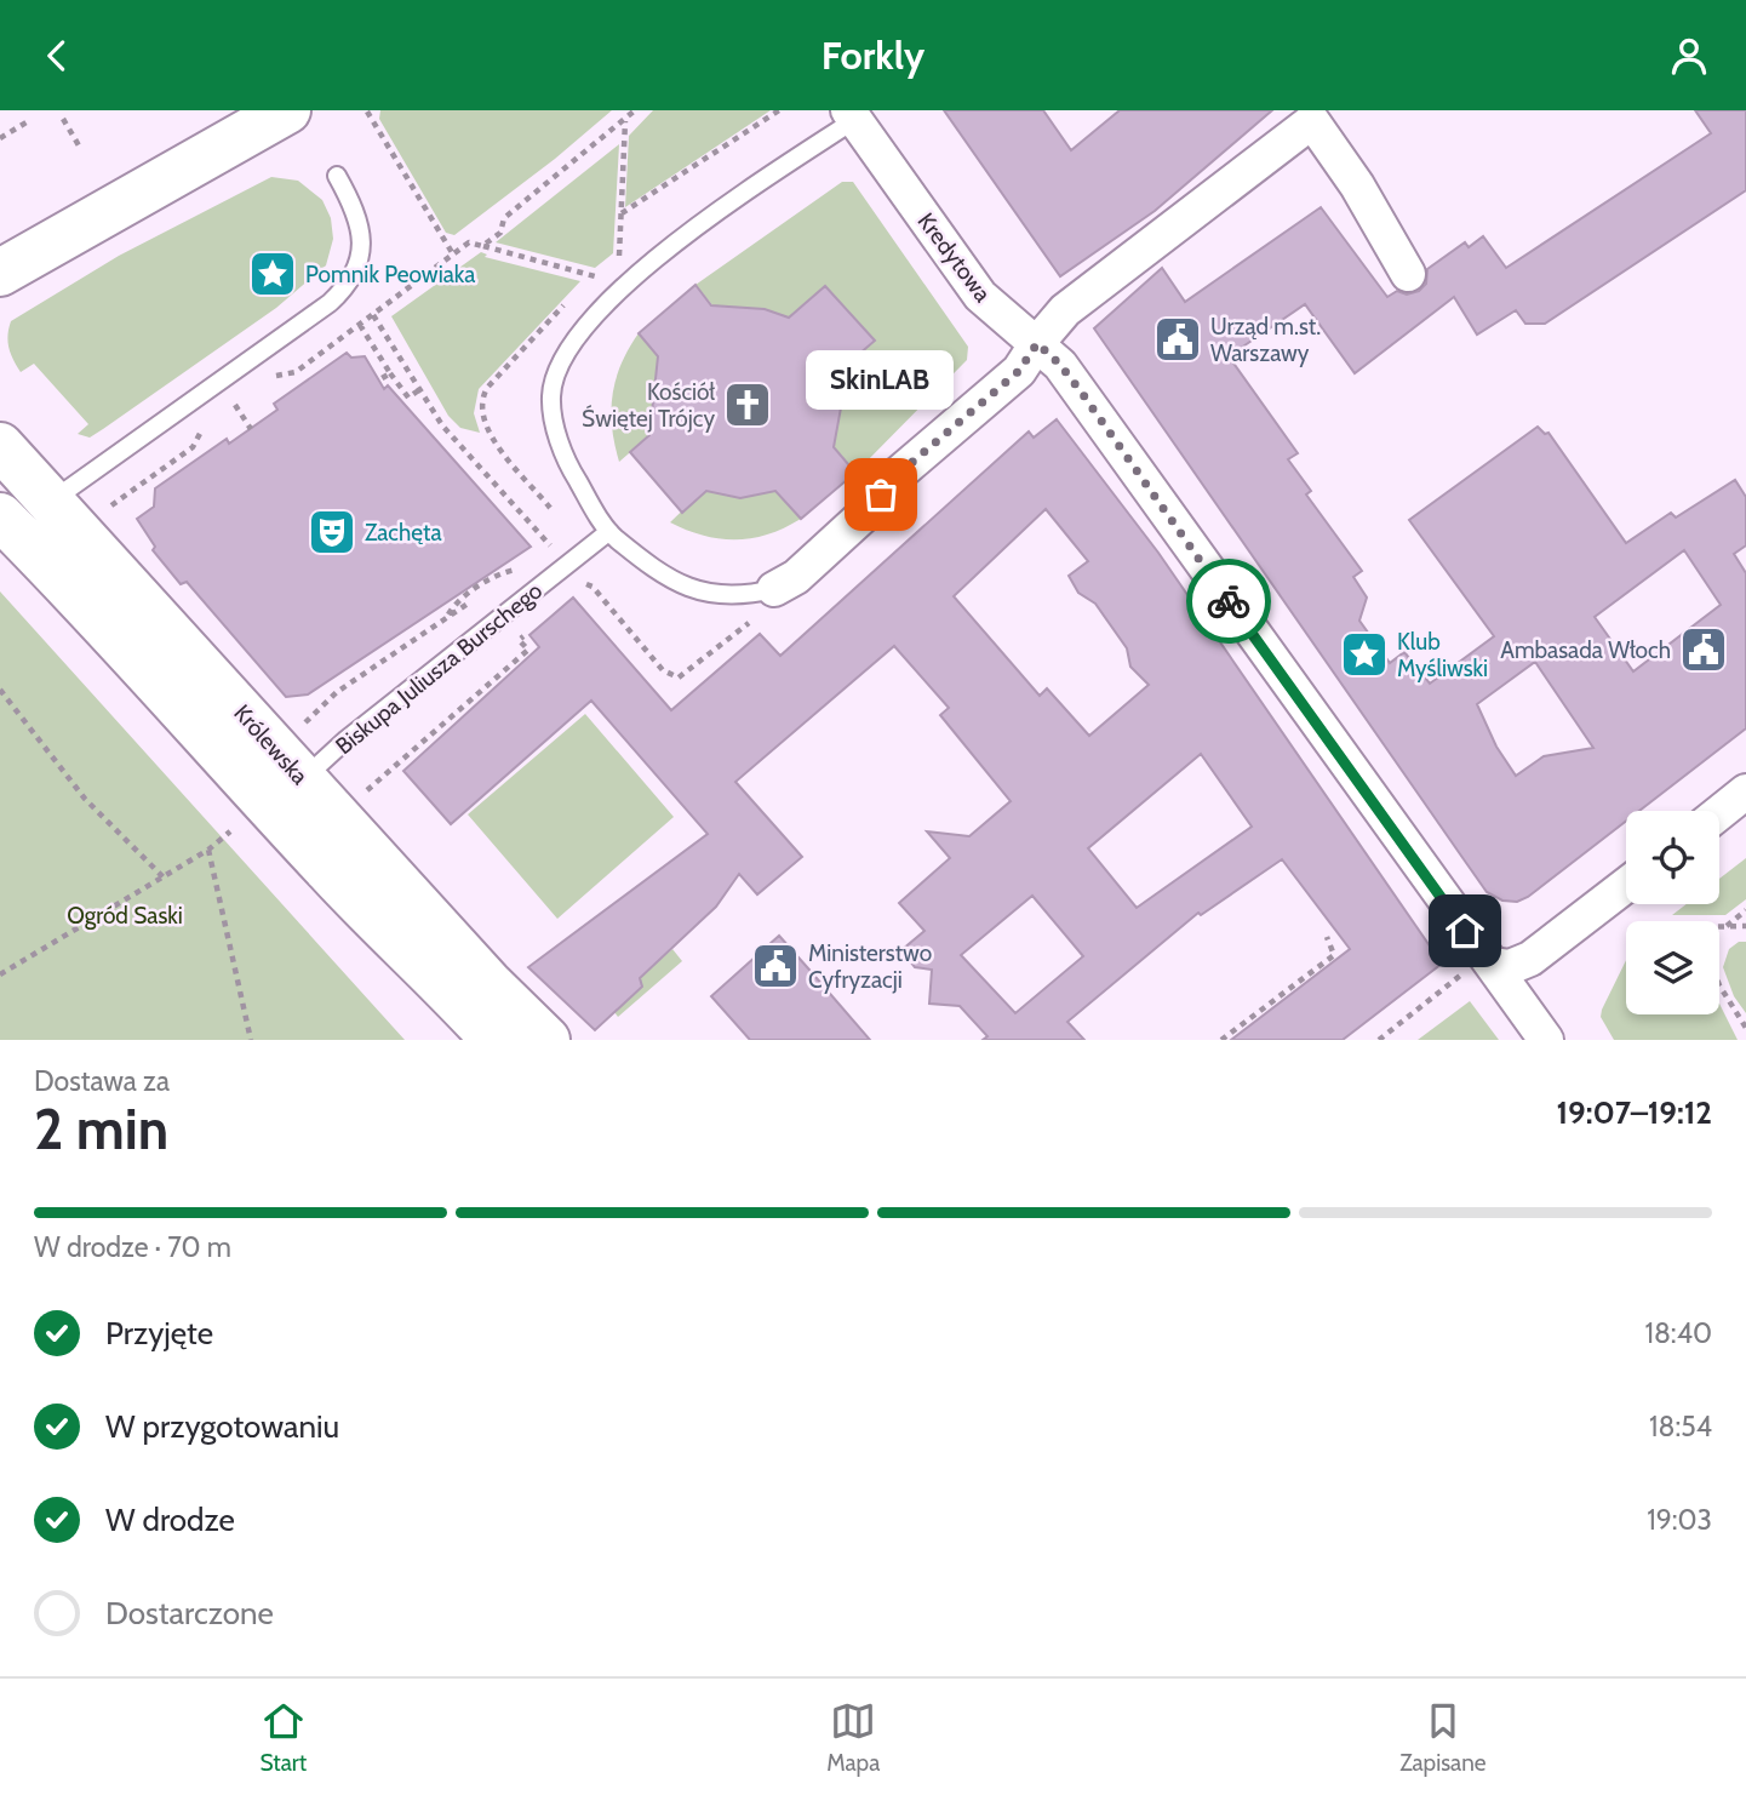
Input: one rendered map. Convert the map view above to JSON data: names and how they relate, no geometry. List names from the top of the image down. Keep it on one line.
{"streets":{"street":["Kredytowa","Królewska"],"lane":["Biskupa Juliusza Burschego"]},"crossings":[["Biskupa Juliusza Burschego","Królewska"]],"parks":["Ogród Saski"],"places":{"place":["Pomnik Peowiaka","Klub Myśliwski"],"public building":["Urząd m.st. Warszawy","Ambasada Włoch","Ministerstwo Cyfryzacji"],"church":["Kościół Świętej Trójcy"],"other":["SkinLAB"],"theatre":["Zachęta"]},"page":{"header":"Forkly","bubble":"SkinLAB","heading":["2 min","Dostawa za","19:07–19:12"],"bar":"W drodze · 70 m","list":[["Przyjęte","18:40"],["W przygotowaniu","18:54"],["W drodze","19:03"],"Dostarczone"],"tabs":["Start","Mapa","Zapisane"]}}
